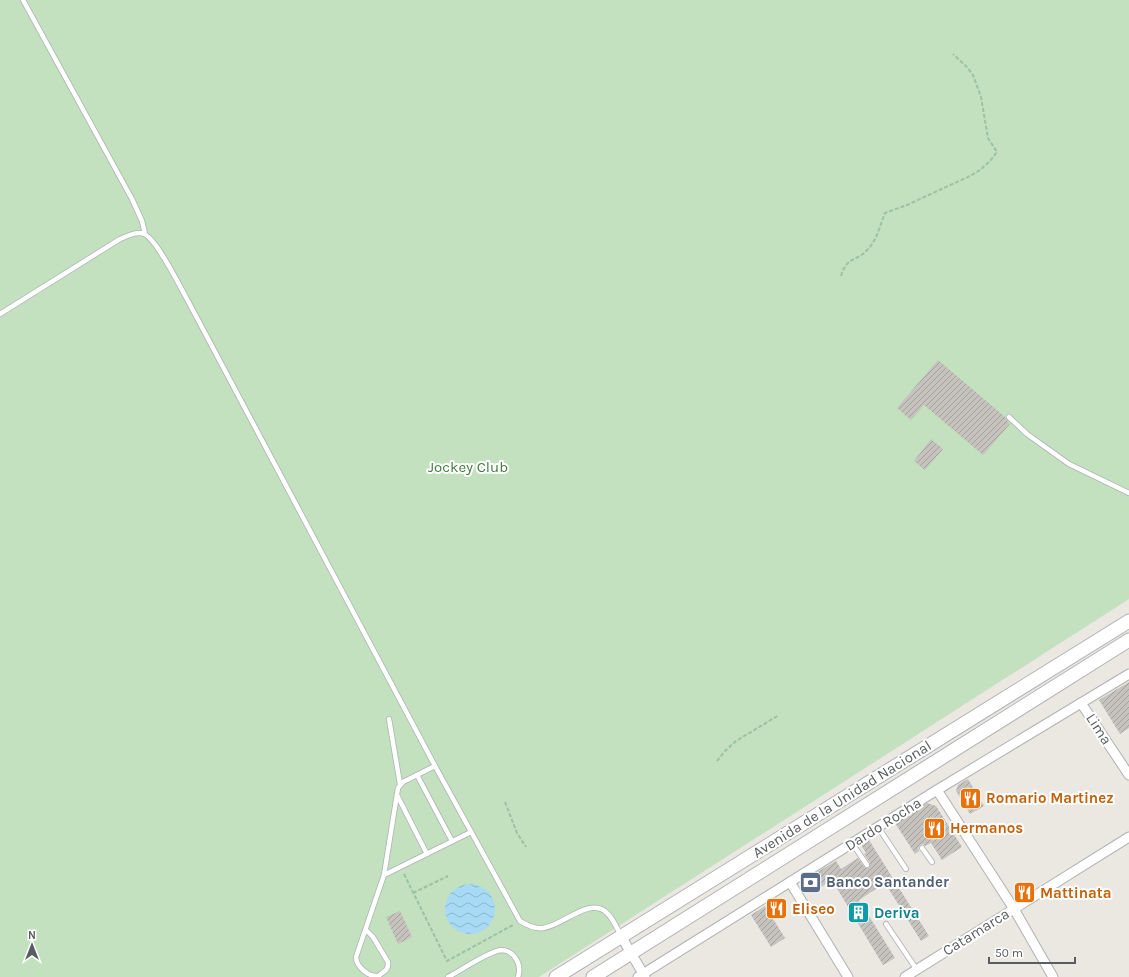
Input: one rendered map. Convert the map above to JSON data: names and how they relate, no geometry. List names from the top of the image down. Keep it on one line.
{"streets":{"main road":["Avenida de la Unidad Nacional"],"street":["Lima","Dardo Rocha","Catamarca"]},"crossings":[["Lima","Dardo Rocha"]],"parks":["Jockey Club"],"places":{"restaurant":["Romario Martinez","Hermanos","Mattinata","Eliseo"],"bank":["Banco Santander"],"building":["Deriva"]},"scale_bar":"50 m","north":"top"}
